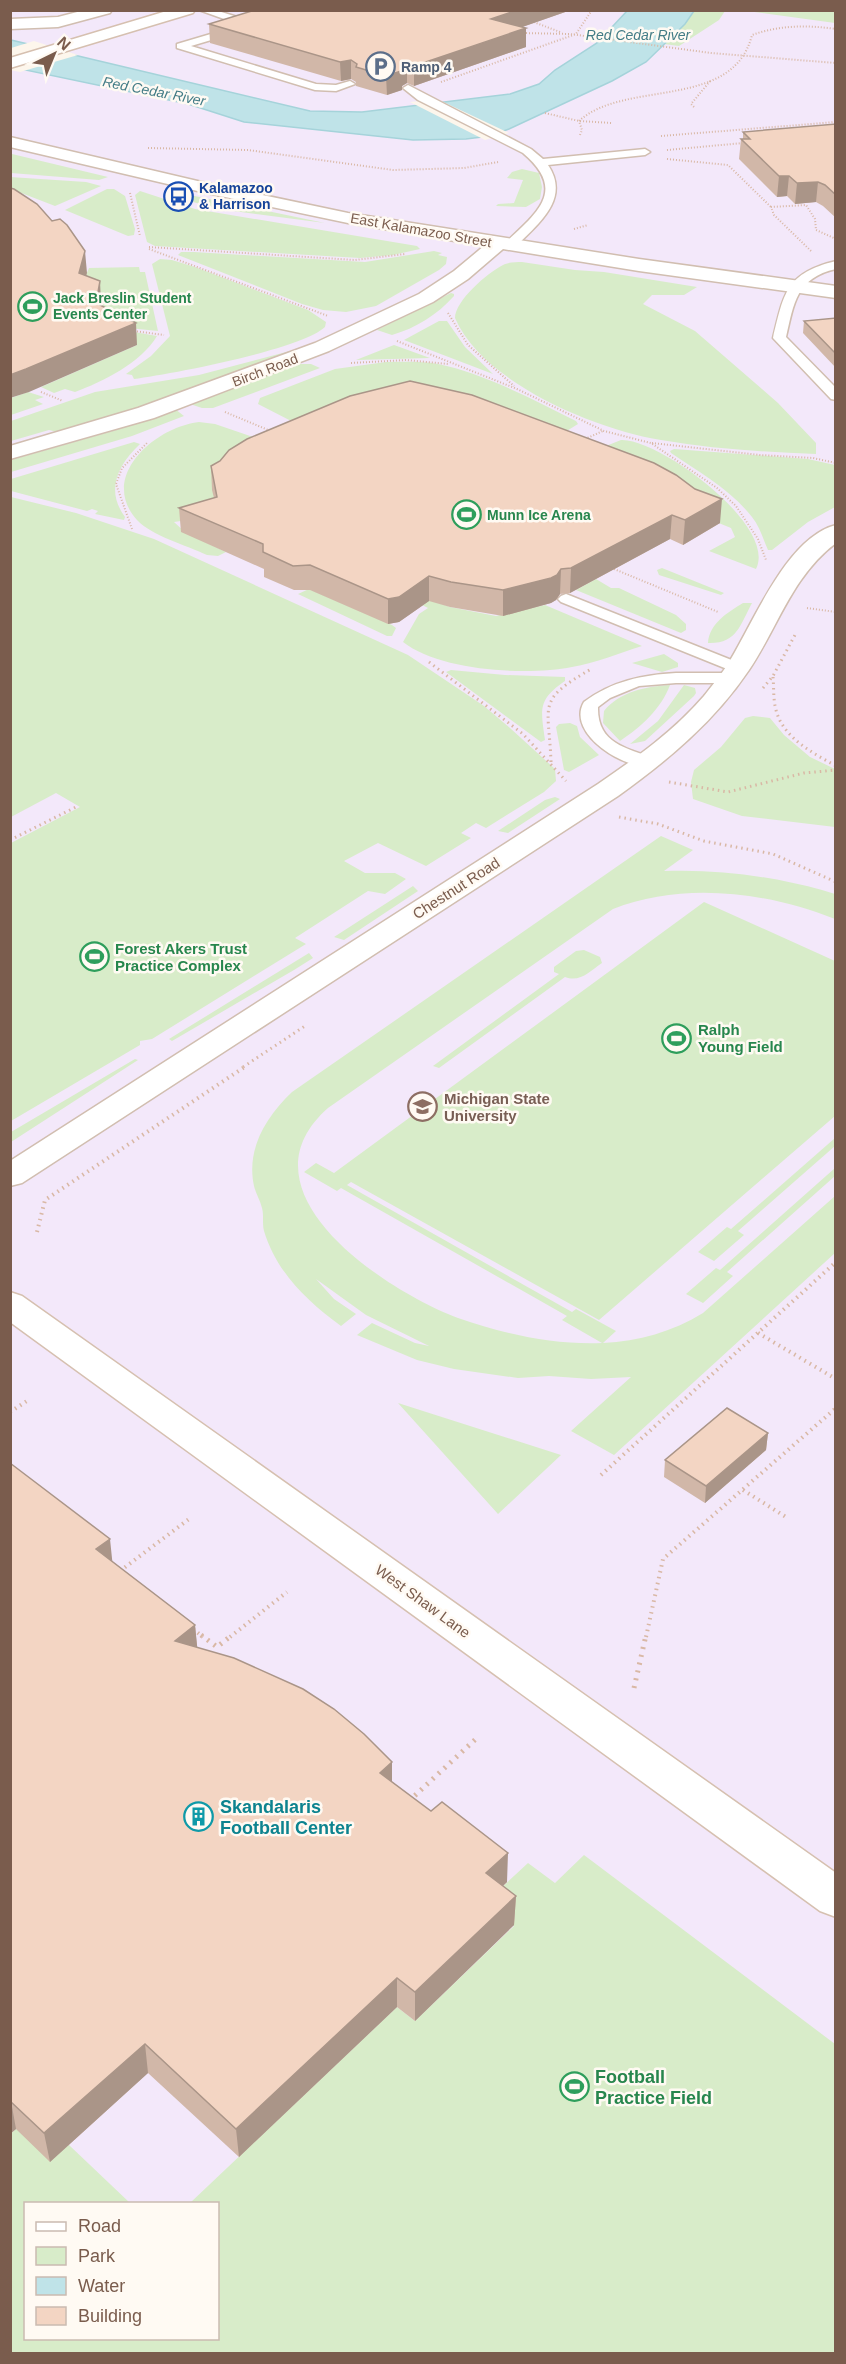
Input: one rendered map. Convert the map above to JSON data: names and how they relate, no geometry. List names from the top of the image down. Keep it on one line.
{"streets":{"street":["East Kalamazoo Street","Birch Road","Chestnut Road","West Shaw Lane"]},"crossings":[["East Kalamazoo Street","Birch Road"]],"water":["Red Cedar River"],"places":{"parking":["Ramp 4"],"bus stop":["Kalamazoo & Harrison"],"sports":["Jack Breslin Student Events Center","Munn Ice Arena","Forest Akers Trust Practice Complex","Ralph Young Field","Football Practice Field"],"school or university":["Michigan State University"],"building":["Skandalaris Football Center"]},"legend":["Road","Park","Water","Building"],"north":"top right"}
